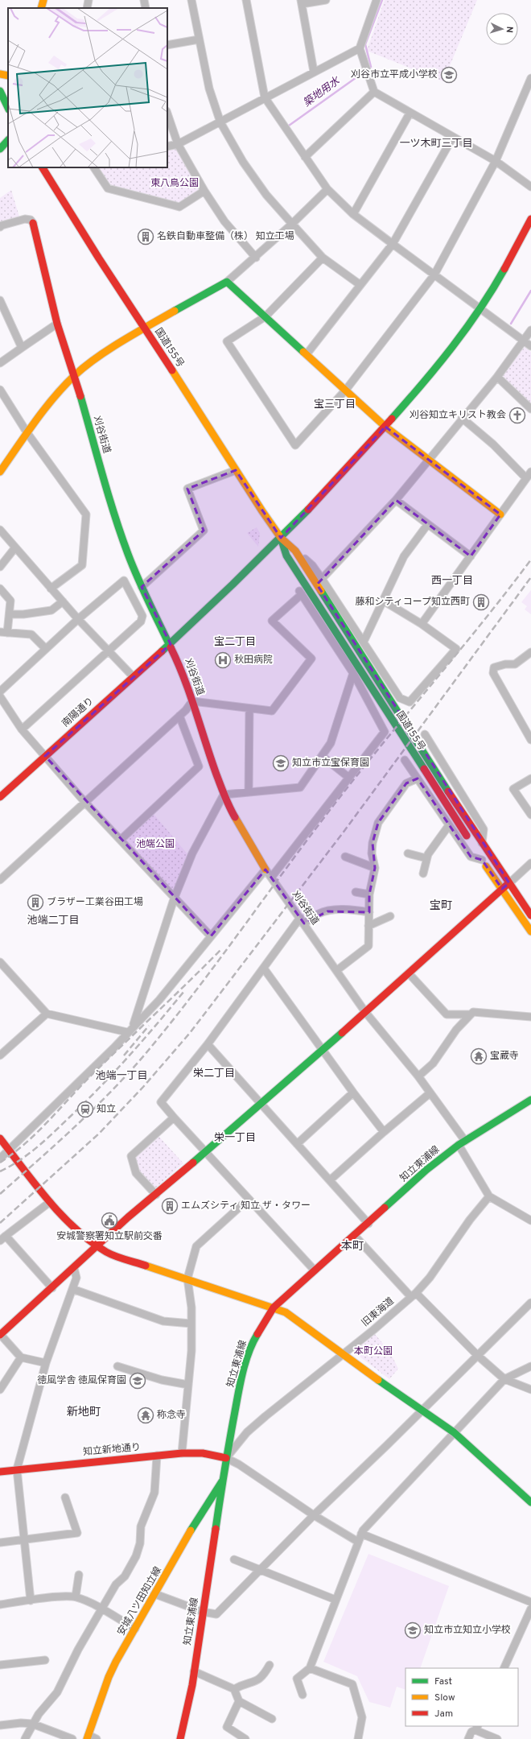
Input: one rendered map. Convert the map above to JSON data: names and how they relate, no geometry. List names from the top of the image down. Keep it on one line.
{"streets":{"main road":["国道155号","刈谷街道","南陽通り","知立東浦線","知立新地通り","安城八ツ田知立線"],"street":["旧東海道"]},"crossings":[["国道155号","南陽通り"],["刈谷街道","南陽通り"],["刈谷街道","知立東浦線"],["刈谷街道","旧東海道"],["知立東浦線","旧東海道"],["知立東浦線","知立新地通り"],["知立東浦線","安城八ツ田知立線"],["旧東海道","知立新地通り"]],"districts":["一ツ木町三丁目","宝三丁目","西一丁目","宝二丁目","宝町","池端二丁目","栄二丁目","池端一丁目","栄一丁目","本町","新地町"],"water":["築地用水"],"parks":["東八鳥公園","池端公園","本町公園"],"places":{"school or university":["刈谷市立平成小学校","知立市立宝保育園","徳風学舎 徳風保育園","知立市立知立小学校"],"building":["名鉄自動車整備（株） 知立工場","藤和シティコープ知立西町","ブラザー工業谷田工場","エムズシティ 知立 ザ・タワー"],"church":["刈谷知立キリスト教会"],"hospital":["秋田病院"],"temple":["宝蔵寺","称念寺"],"station":["知立"],"public building":["安城警察署知立駅前交番"]},"legend":["Fast","Slow","Jam"],"north":"right"}
